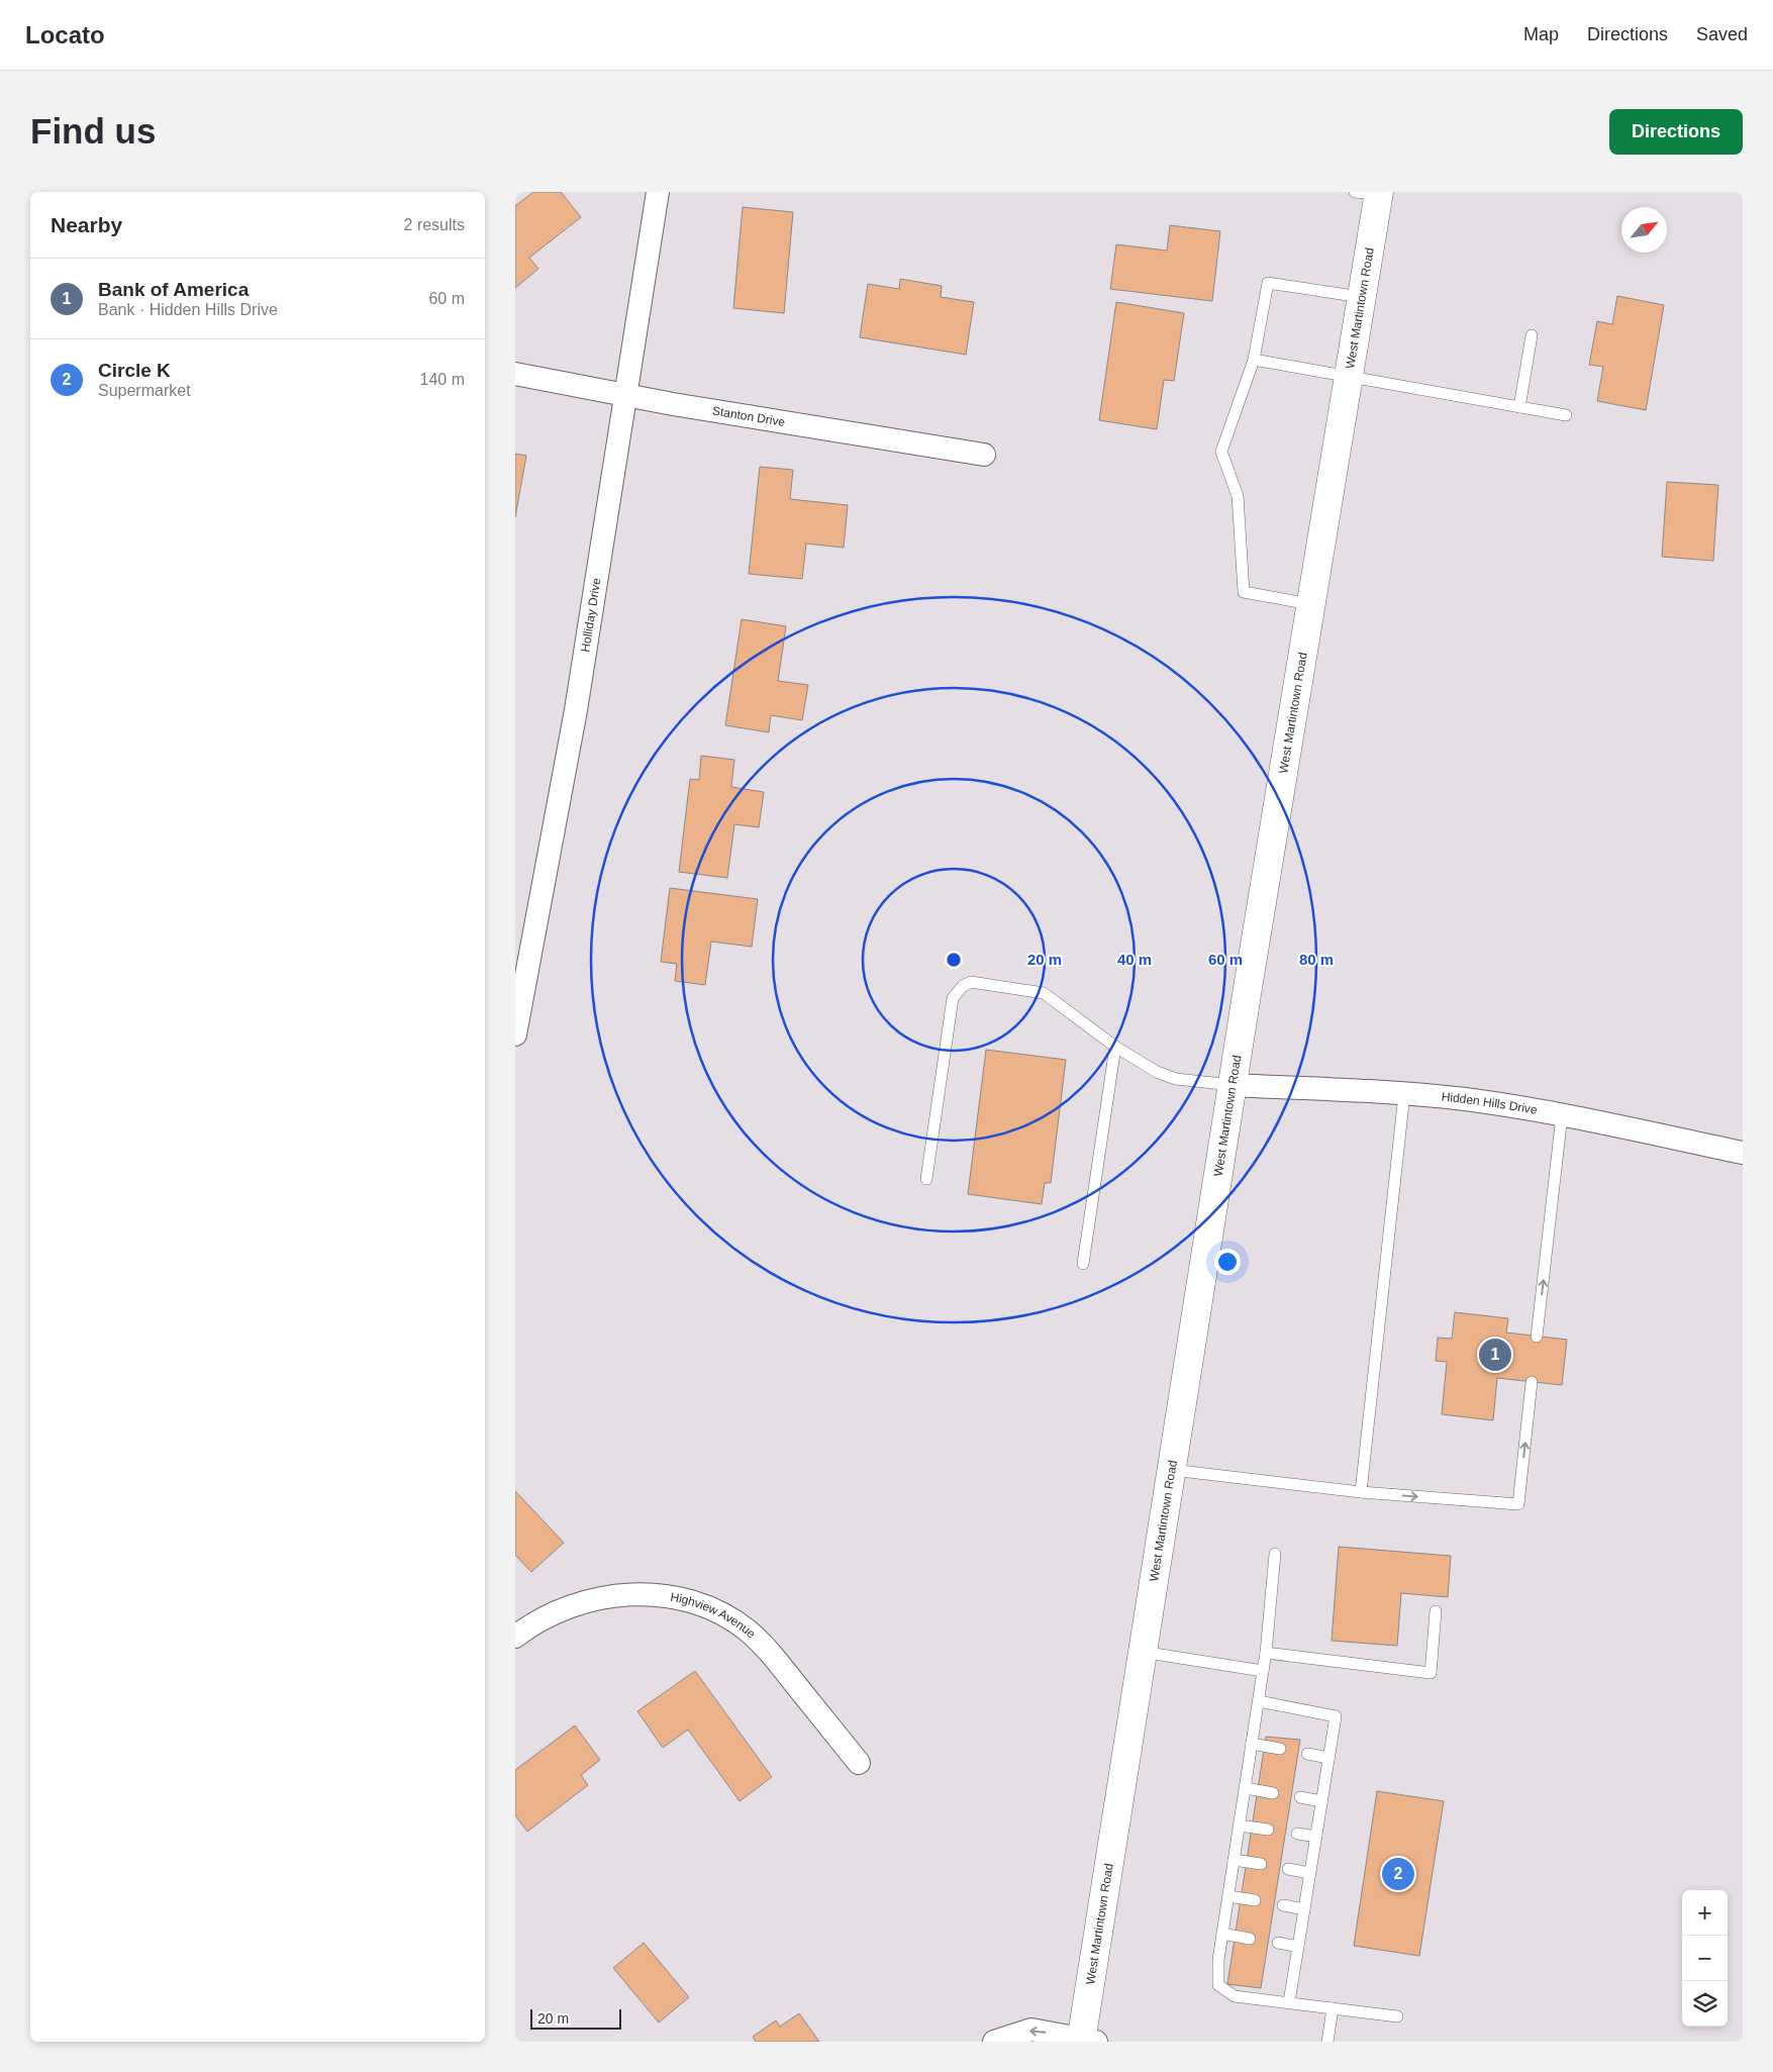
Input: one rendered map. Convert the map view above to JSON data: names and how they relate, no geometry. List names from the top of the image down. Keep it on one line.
{"streets":{"main road":["West Martintown Road"],"street":["Stanton Drive","Holliday Drive","Hidden Hills Drive","Highview Avenue"]},"crossings":[["West Martintown Road","Hidden Hills Drive"],["Stanton Drive","Holliday Drive"]],"scale_bar":"20 m","north":"top right","page":{"header":"Locato","nav":["Map","Directions","Saved"],"buttons":"Directions","title":"Find us","heading":["Nearby","2 results"],"list":[{"mark":"1","name":"Bank of America","note":"Bank · Hidden Hills Drive","value":"60 m"},{"mark":"2","name":"Circle K","note":"Supermarket","value":"140 m"}],"pins":["1","2"],"map_buttons":["+","−"],"scale":"20 m"},"rings":["20 m","40 m","60 m","80 m"]}
